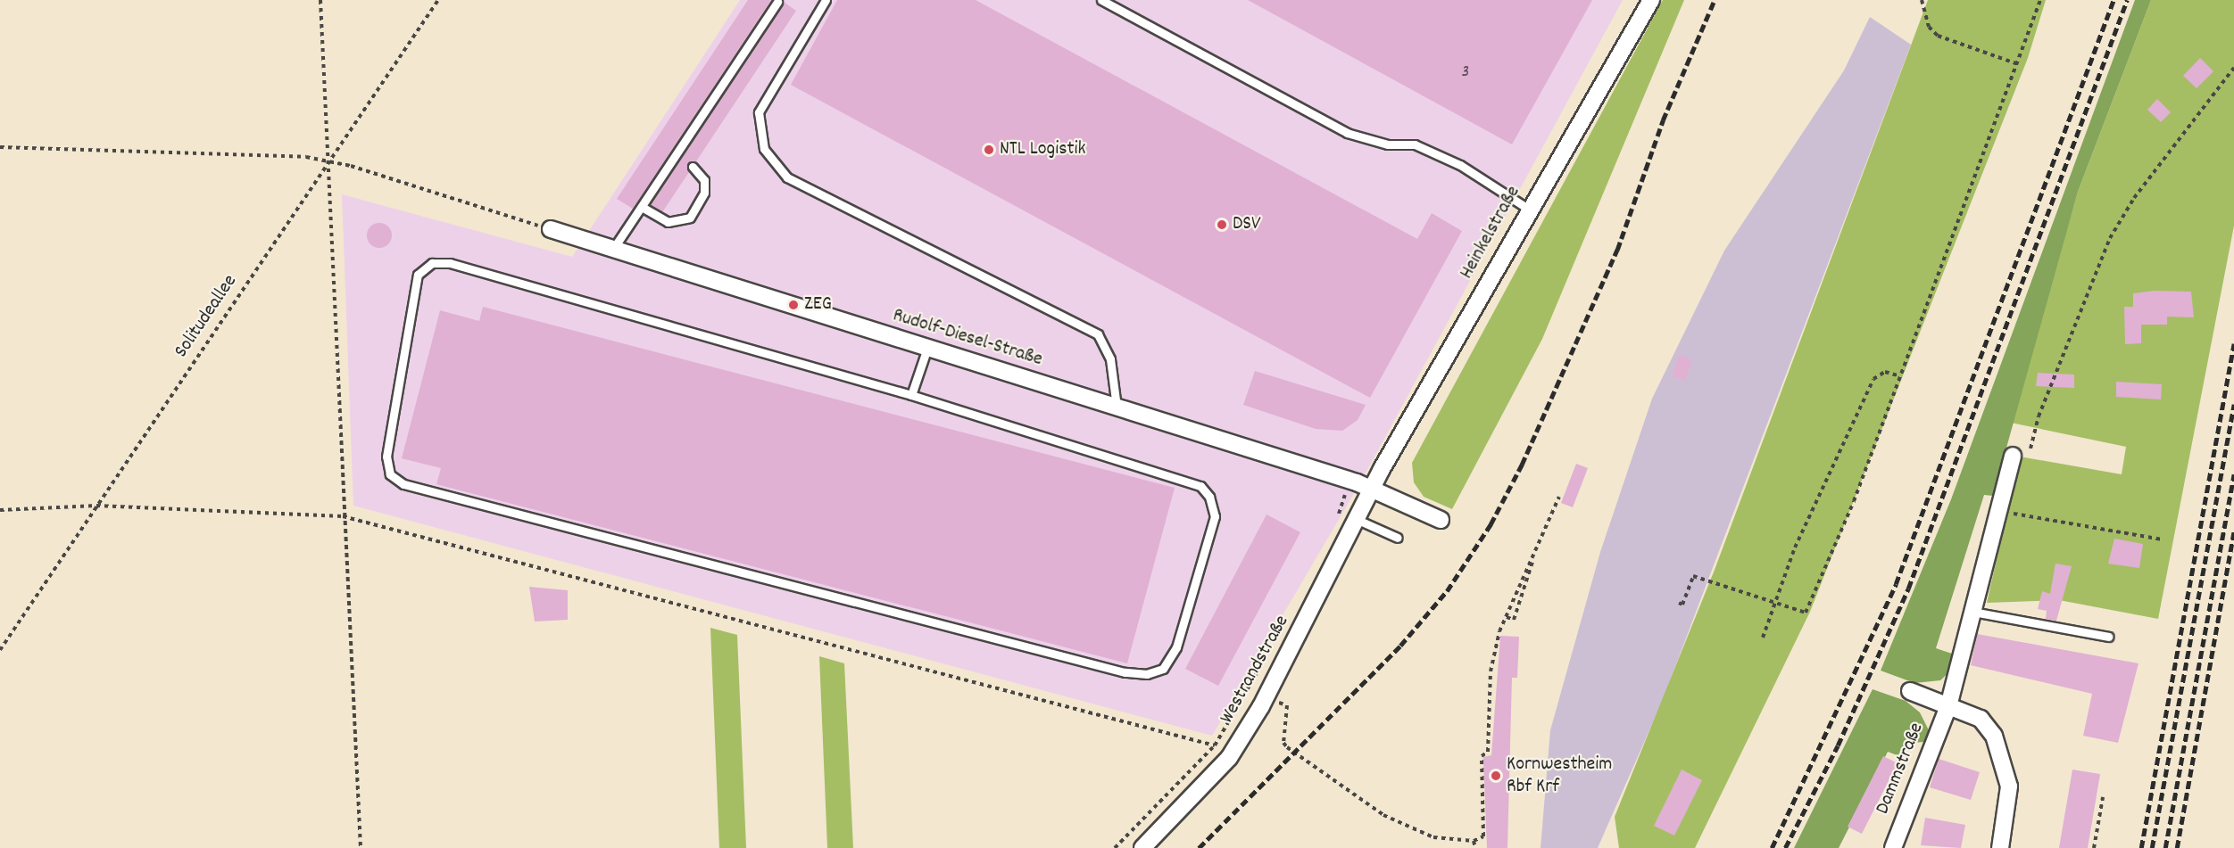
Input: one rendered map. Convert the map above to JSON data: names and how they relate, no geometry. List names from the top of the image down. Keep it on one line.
{"streets":{"street":["Heinkelstraße","Rudolf-Diesel-Straße","Westrandstraße","Dammstraße"],"path":["Solitudeallee"]},"crossings":[["Heinkelstraße","Rudolf-Diesel-Straße"],["Heinkelstraße","Westrandstraße"],["Rudolf-Diesel-Straße","Westrandstraße"]],"places":["NTL Logistik","DSV","ZEG","Kornwestheim Rbf Krf"],"house_numbers":["3"]}
